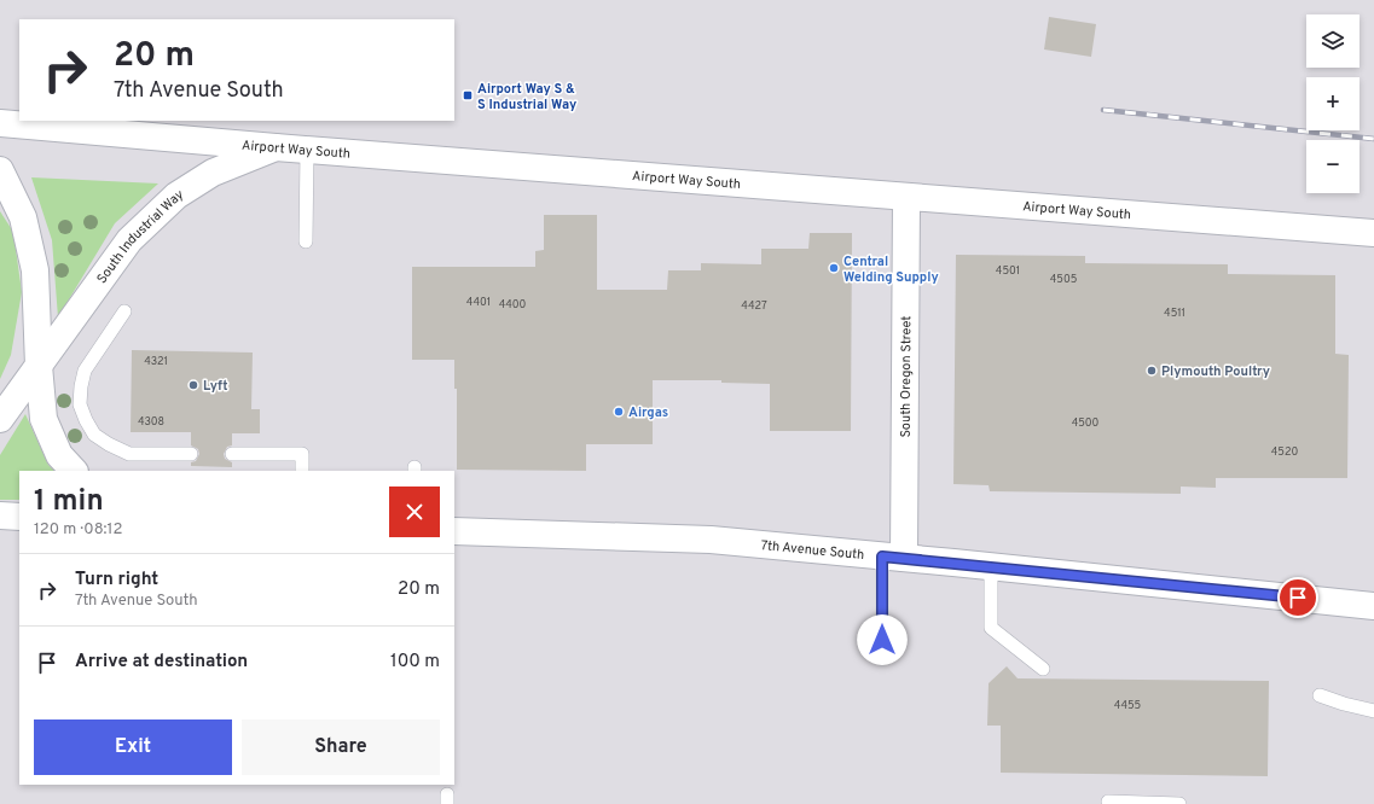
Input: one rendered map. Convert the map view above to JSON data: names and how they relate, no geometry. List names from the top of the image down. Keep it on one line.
{"streets":{"street":["Airport Way South","South Industrial Way","South Oregon Street","7th Avenue South"]},"crossings":[["Airport Way South","South Industrial Way"],["Airport Way South","South Oregon Street"],["South Oregon Street","7th Avenue South"]],"places":{"transit":["Airport Way S & S Industrial Way"],"other":["Central Welding Supply","Plymouth Poultry","Lyft","Airgas"]},"house_numbers":["4501","4505","4401","4400","4427","4511","4321","4308","4500","4520","4455"],"page":{"map_buttons":["+","−"],"turn":["20 m","7th Avenue South"],"heading":["1 min","120 m · 08:12"],"list":[{"name":"Turn right","note":"7th Avenue South","value":"20 m"},{"name":"Arrive at destination","value":"100 m"}],"buttons":["Exit","Share"]}}
